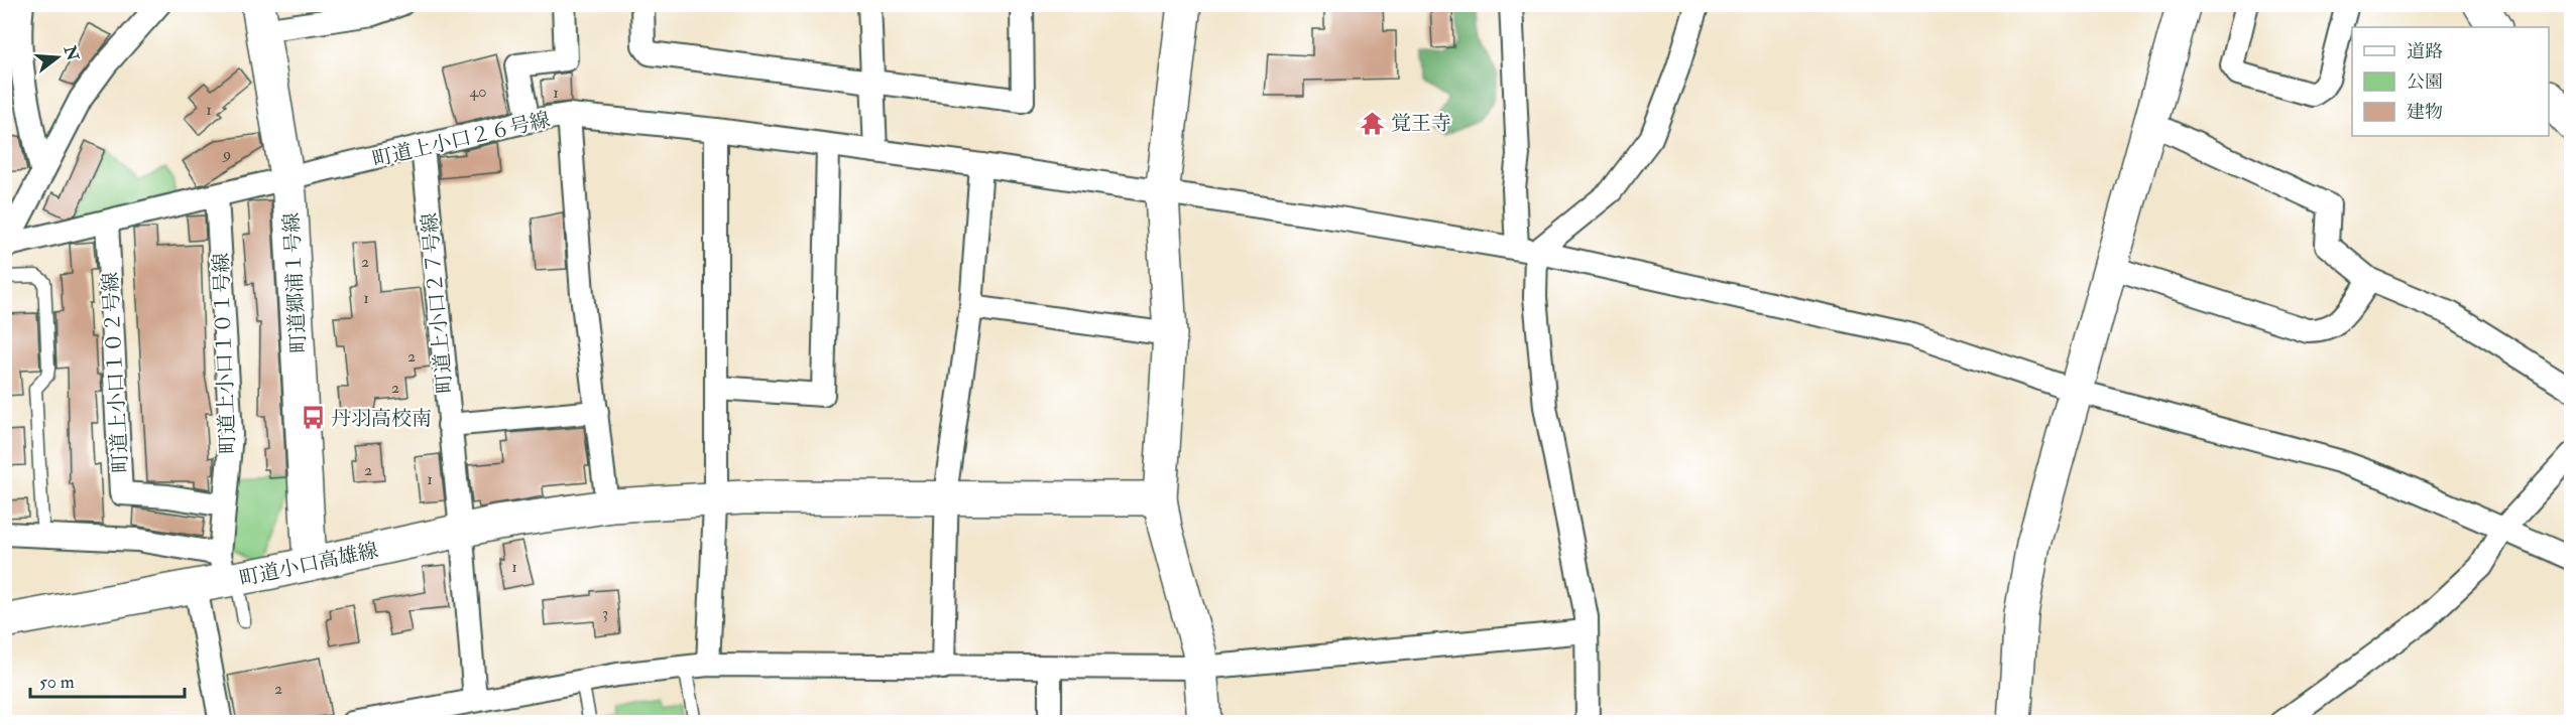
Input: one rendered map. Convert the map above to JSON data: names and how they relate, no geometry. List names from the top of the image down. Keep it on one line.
{"streets":{"street":["町道上小口２６号線","町道郷浦１号線","町道上小口２７号線","町道上小口１０１号線","町道上小口１０２号線","町道小口高雄線"]},"crossings":[["町道上小口２６号線","町道郷浦１号線"],["町道上小口２６号線","町道上小口２７号線"],["町道上小口２６号線","町道上小口１０１号線"],["町道上小口２６号線","町道上小口１０２号線"],["町道上小口２６号線","町道小口高雄線"],["町道郷浦１号線","町道小口高雄線"],["町道上小口２７号線","町道小口高雄線"],["町道上小口１０１号線","町道上小口１０２号線"],["町道上小口１０１号線","町道小口高雄線"]],"places":{"temple":["覚王寺"],"bus stop":["丹羽高校南"]},"house_numbers":["40","1","1","9","2","1","2","2","2","1","1","3","2"],"legend":["道路","公園","建物"],"scale_bar":"50 m","north":"right"}
